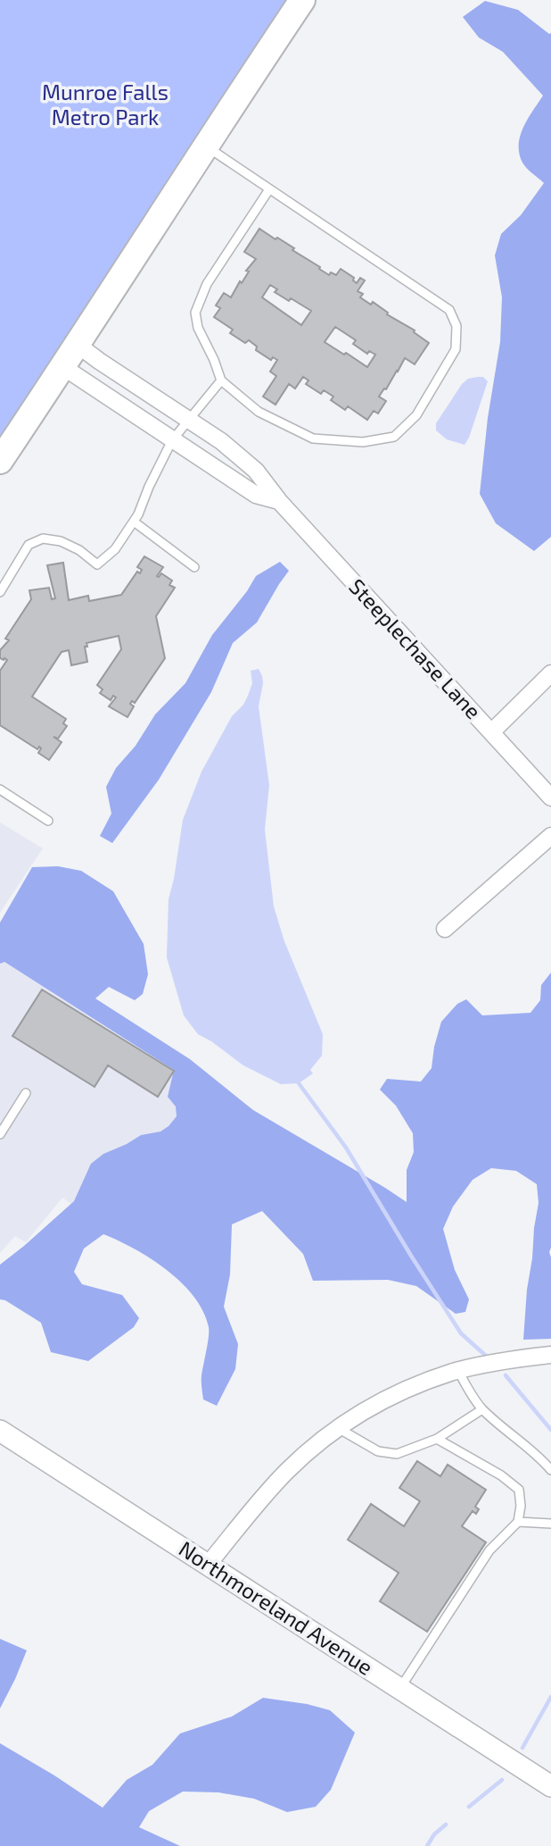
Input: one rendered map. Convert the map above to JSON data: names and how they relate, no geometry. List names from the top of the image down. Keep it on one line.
{"streets":{"street":["Steeplechase Lane","Northmoreland Avenue"]},"parks":["Munroe Falls Metro Park"]}
